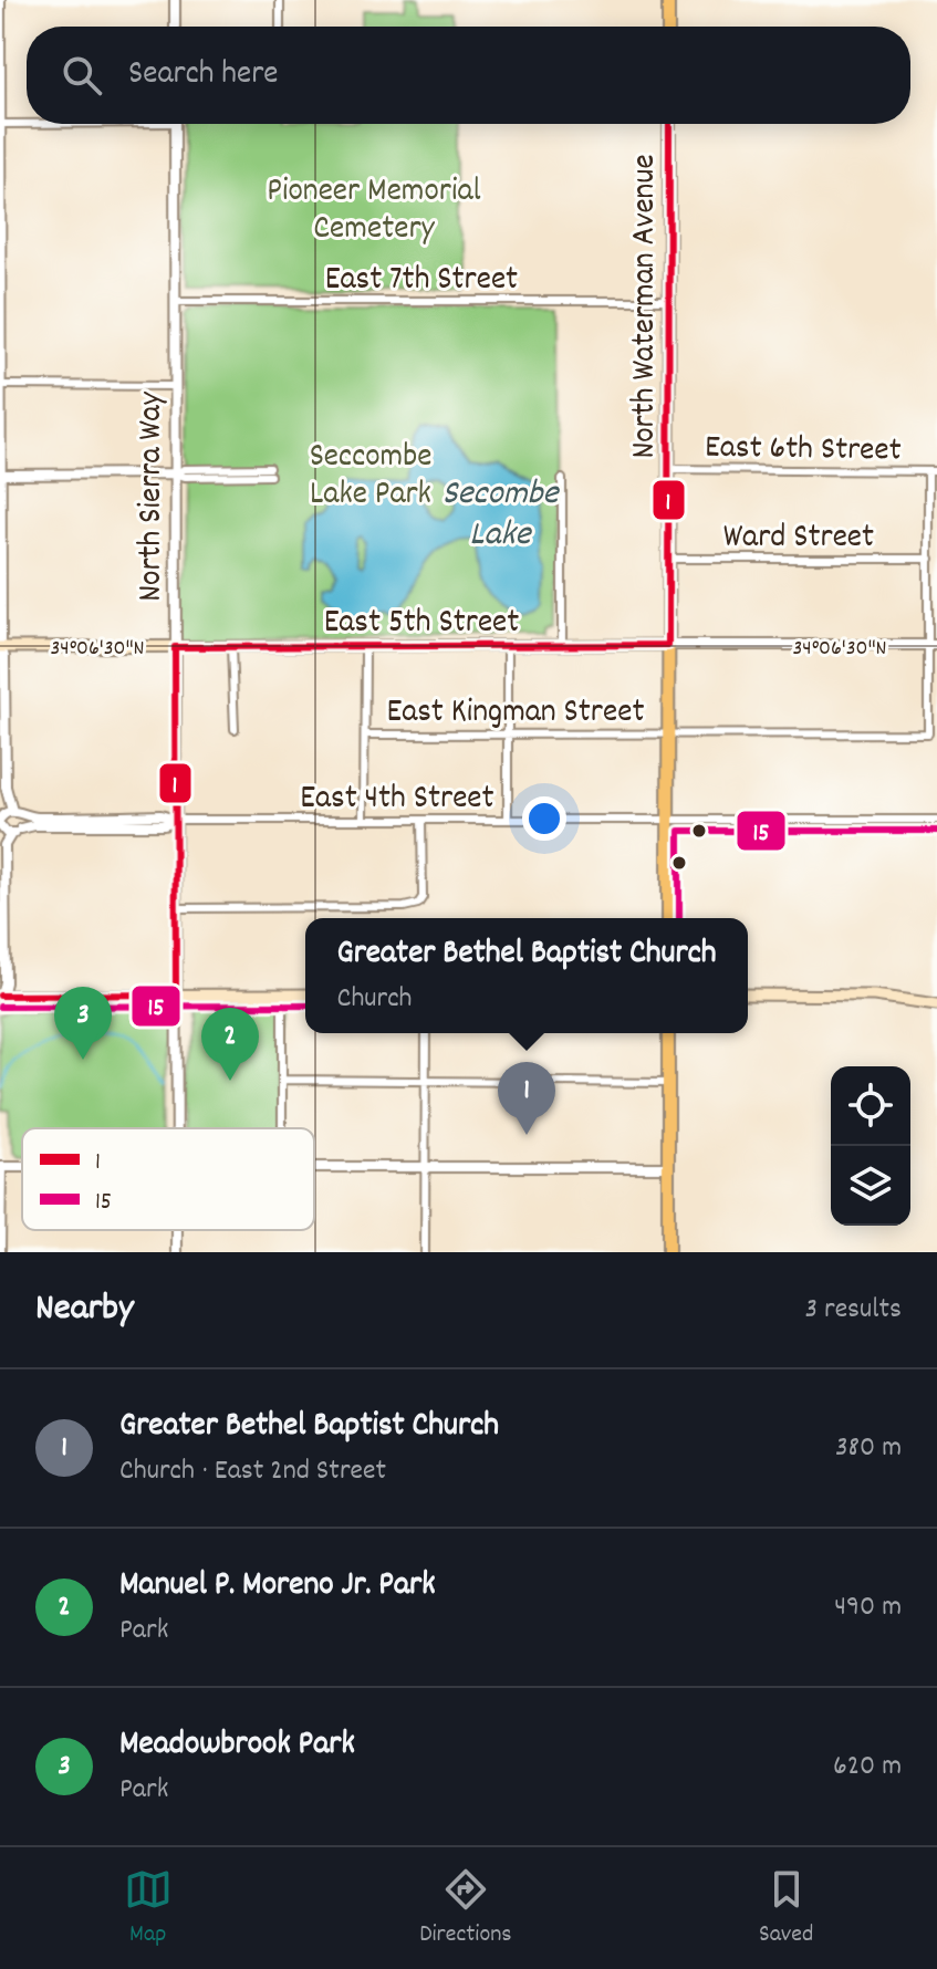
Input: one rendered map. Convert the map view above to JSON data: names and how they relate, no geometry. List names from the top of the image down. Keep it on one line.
{"streets":{"main road":["North Waterman Avenue","East 5th Street"],"street":["East 7th Street","East 6th Street","North Sierra Way","Ward Street","East Kingman Street","East 4th Street"]},"crossings":[["East 7th Street","North Waterman Avenue"],["East 7th Street","North Sierra Way"],["North Waterman Avenue","East 6th Street"],["North Waterman Avenue","Ward Street"],["North Waterman Avenue","East 5th Street"],["North Waterman Avenue","East Kingman Street"],["North Waterman Avenue","East 4th Street"],["North Sierra Way","East 5th Street"],["North Sierra Way","East 4th Street"]],"water":["Secombe Lake"],"parks":["Pioneer Memorial Cemetery","Seccombe Lake Park"],"lines":["transit line 1","transit line 15"],"legend":["1","15"],"page":{"search":"Search here","popup":["Greater Bethel Baptist Church","Church"],"pins":["3","2","1"],"heading":["Nearby","3 results"],"list":[{"mark":"1","name":"Greater Bethel Baptist Church","note":"Church · East 2nd Street","value":"380 m"},{"mark":"2","name":"Manuel P. Moreno Jr. Park","note":"Park","value":"490 m"},{"mark":"3","name":"Meadowbrook Park","note":"Park","value":"620 m"}],"nav":["Map","Directions","Saved"]},"coordinates":["34°06'30\"N"]}
